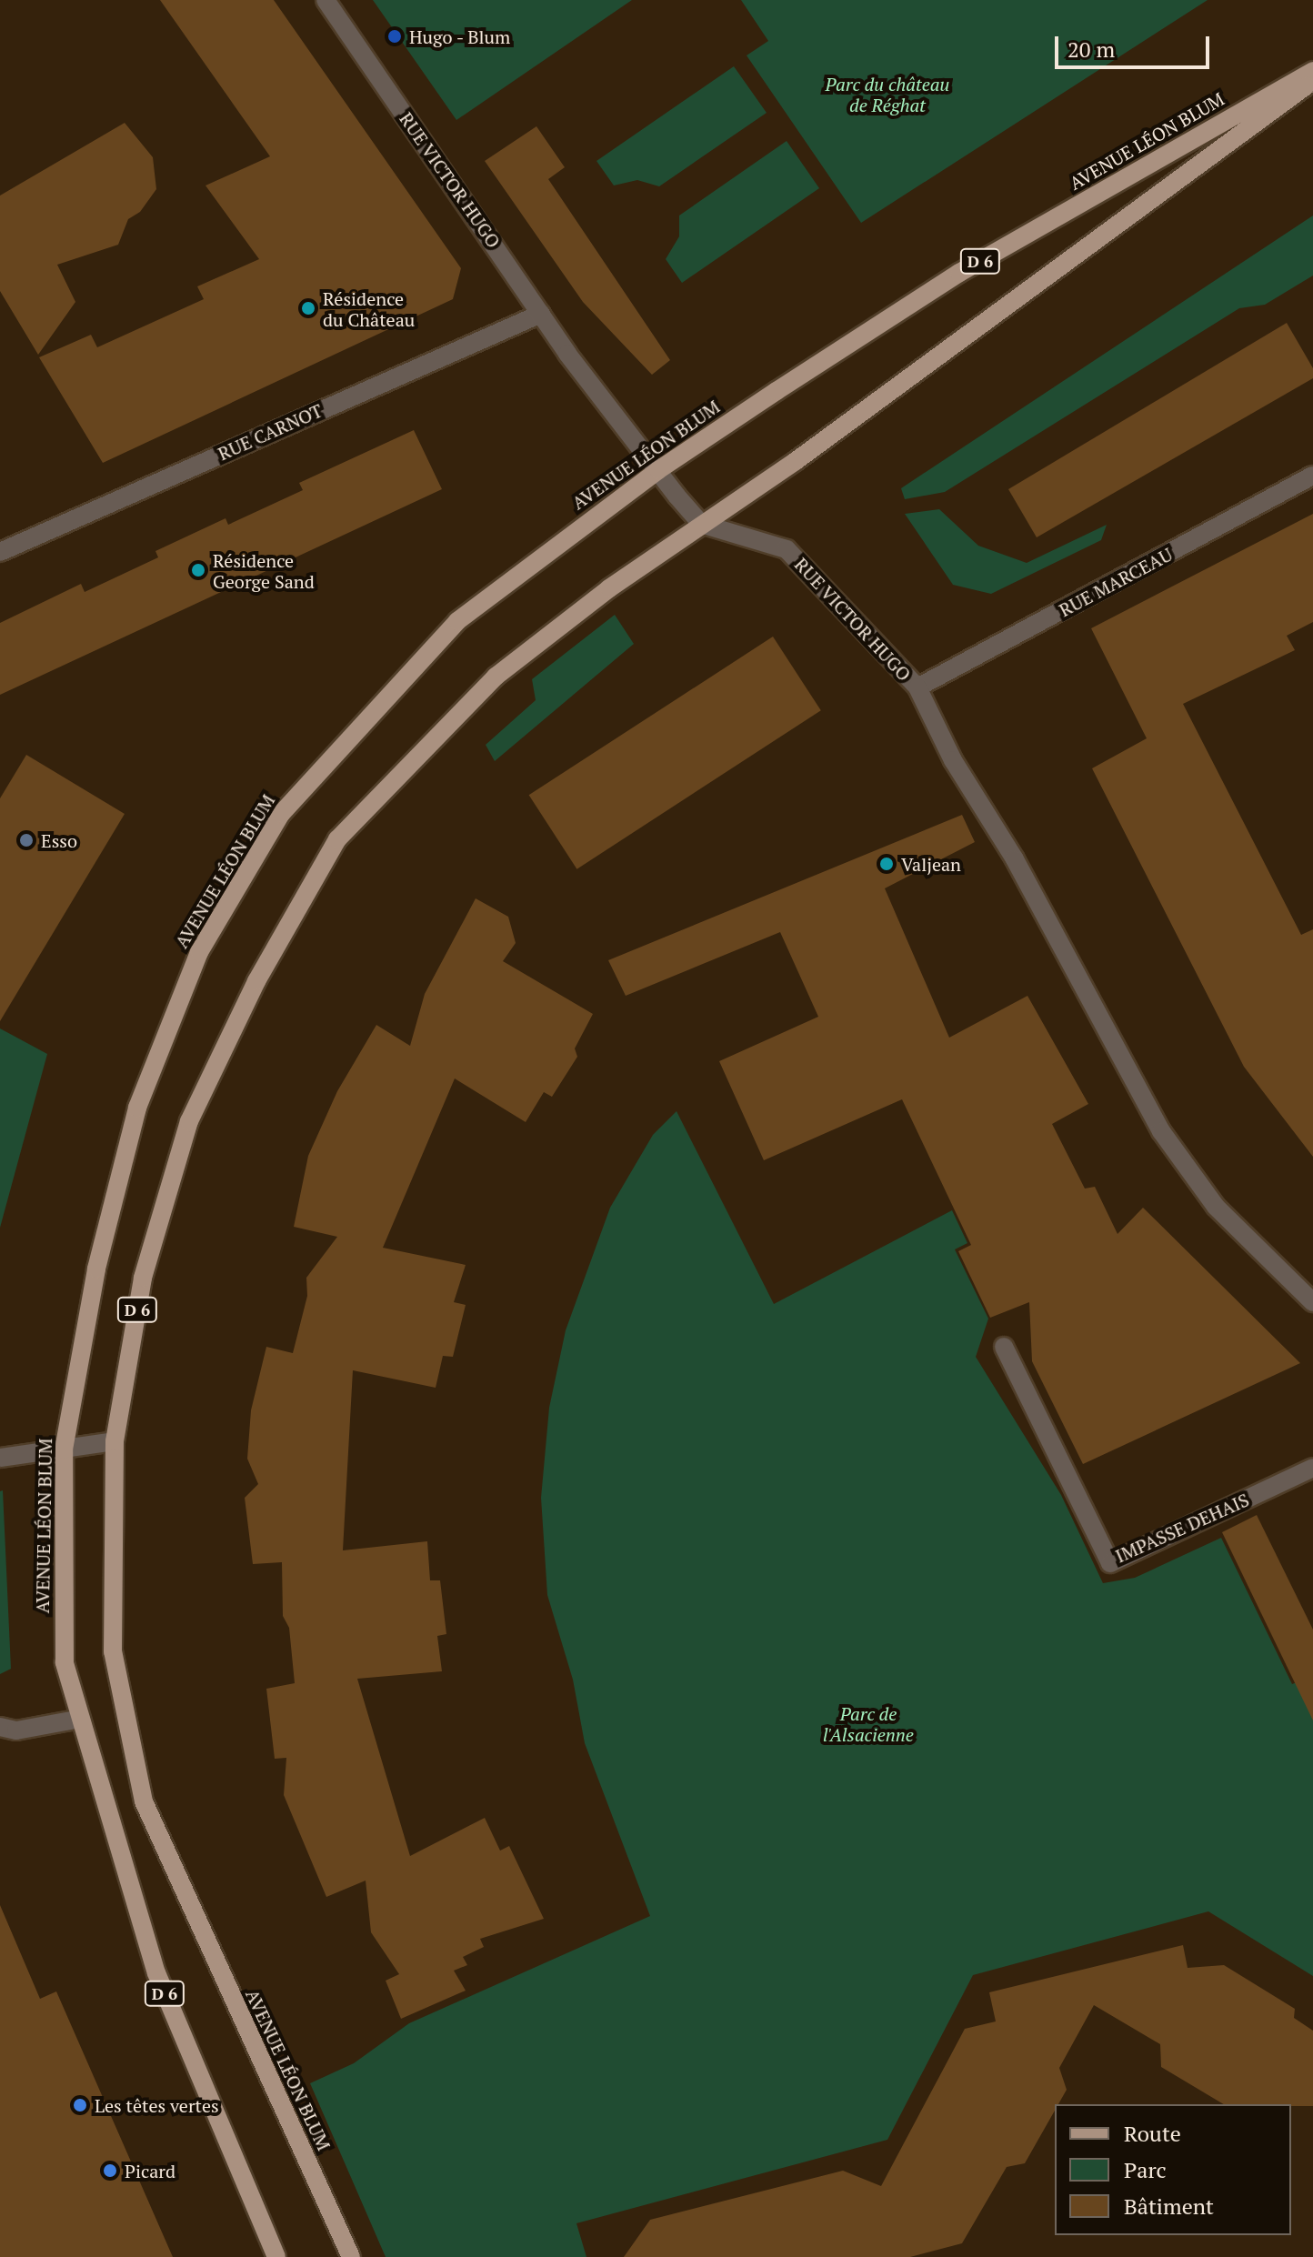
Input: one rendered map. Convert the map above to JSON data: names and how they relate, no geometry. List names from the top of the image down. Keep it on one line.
{"streets":{"main road":["AVENUE LÉON BLUM","D 6"],"street":["RUE VICTOR HUGO","RUE CARNOT","RUE MARCEAU","IMPASSE DEHAIS"]},"crossings":[["AVENUE LÉON BLUM","RUE VICTOR HUGO"],["RUE VICTOR HUGO","RUE CARNOT"],["RUE VICTOR HUGO","RUE MARCEAU"]],"parks":["Parc du château de Réghat","Parc de l'Alsacienne"],"places":["Hugo - Blum","Résidence du Château","Résidence George Sand","Esso","Valjean","Les têtes vertes","Picard"],"legend":["Route","Parc","Bâtiment"],"scale_bar":"20 m"}
